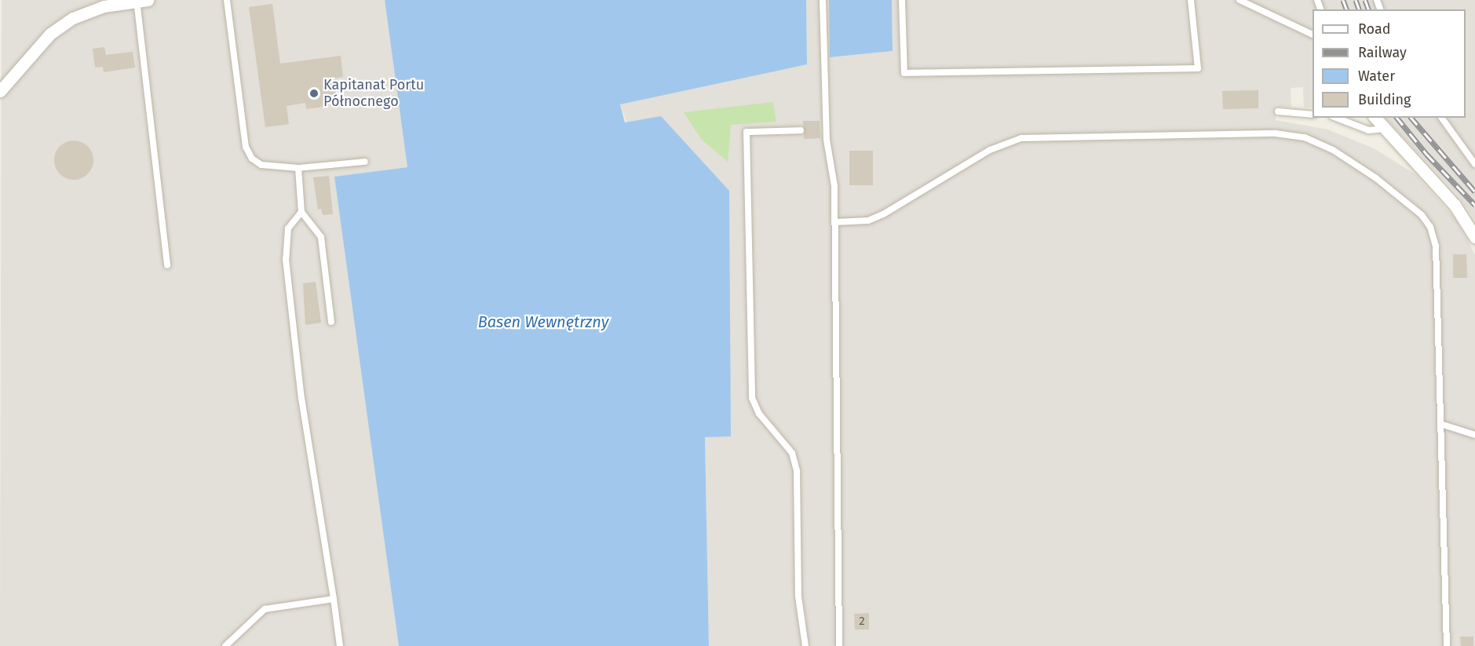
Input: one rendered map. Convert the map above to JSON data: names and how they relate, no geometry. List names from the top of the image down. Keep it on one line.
{"water":["Basen Wewnętrzny"],"places":["Kapitanat Portu Północnego"],"house_numbers":["2"],"legend":["Road","Railway","Water","Building"]}
